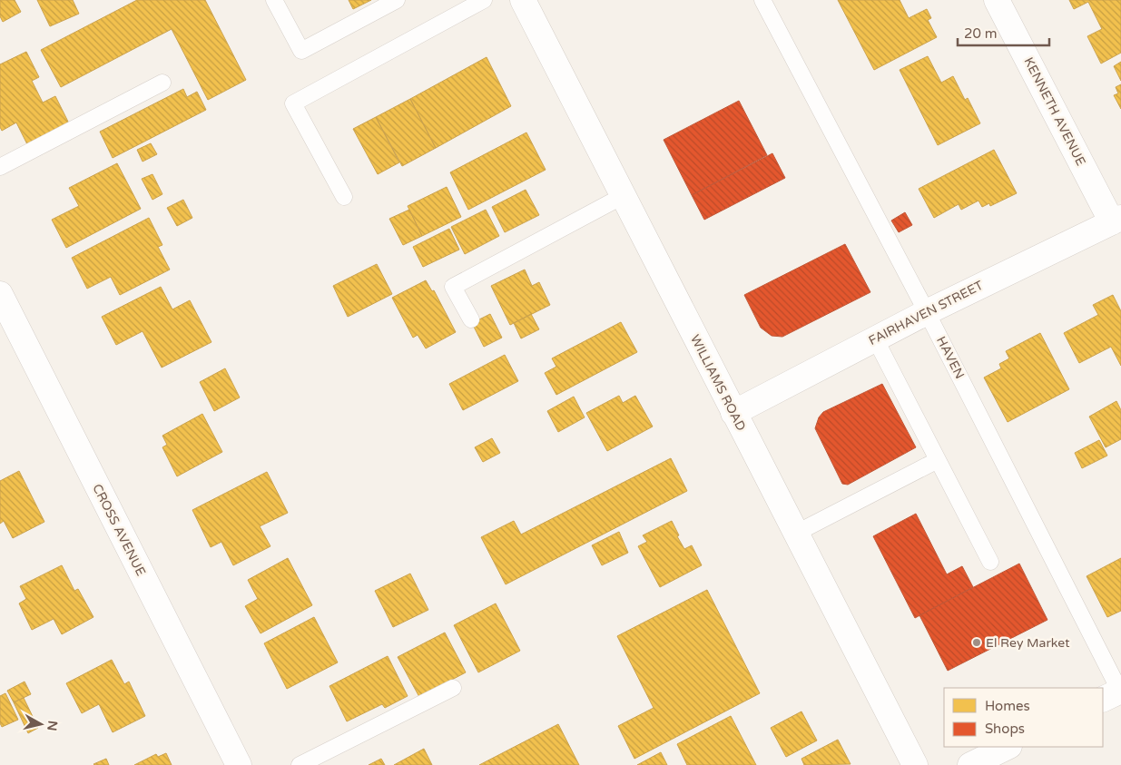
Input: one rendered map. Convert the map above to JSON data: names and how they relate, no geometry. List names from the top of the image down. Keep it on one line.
{"streets":{"street":["KENNETH AVENUE","FAIRHAVEN STREET","WILLIAMS ROAD","CROSS AVENUE"],"lane":["HAVEN"]},"crossings":[["KENNETH AVENUE","FAIRHAVEN STREET"],["FAIRHAVEN STREET","HAVEN"],["FAIRHAVEN STREET","WILLIAMS ROAD"]],"places":["El Rey Market"],"legend":["Homes","Shops"],"scale_bar":"20 m","north":"right"}
